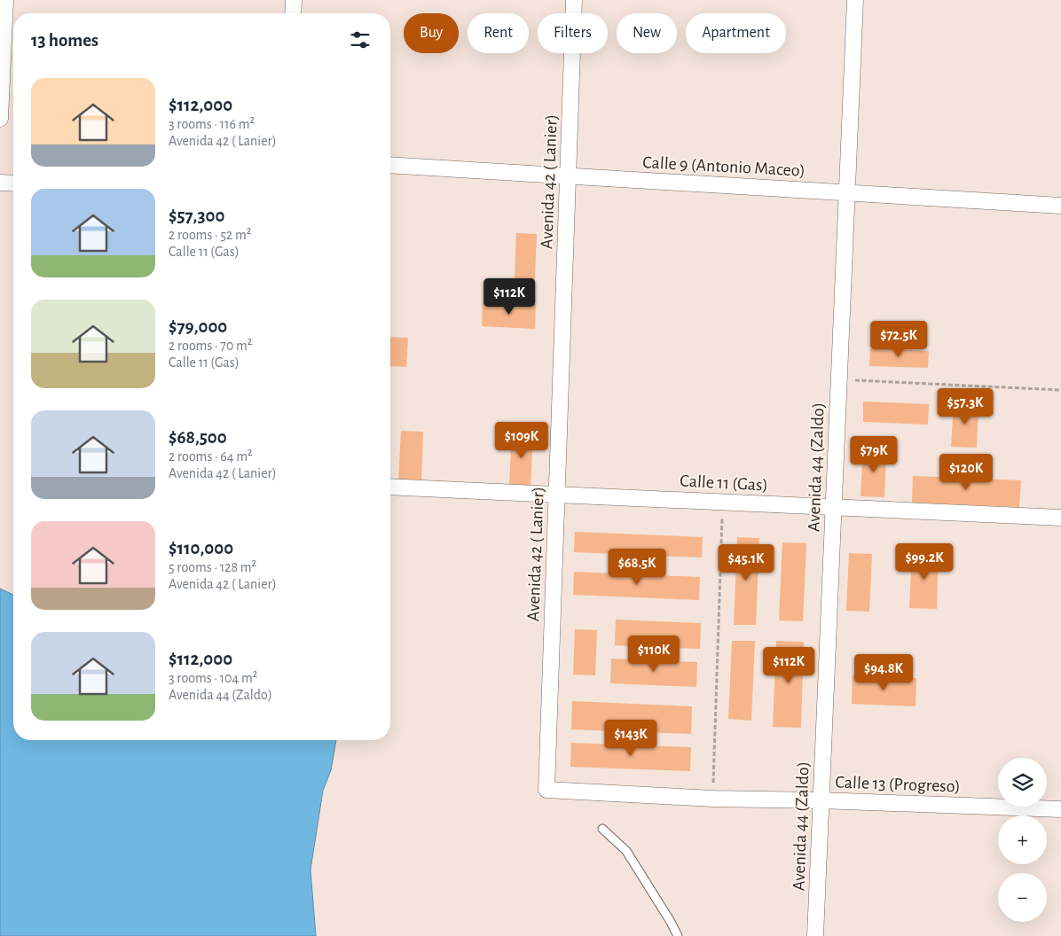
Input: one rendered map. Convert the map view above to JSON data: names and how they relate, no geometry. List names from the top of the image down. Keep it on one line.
{"streets":{"street":["Calle 9 (Antonio Maceo)","Avenida 42 ( Lanier)","Avenida 44 (Zaldo)","Calle 11 (Gas)","Calle 13 (Progreso)"]},"crossings":[["Calle 9 (Antonio Maceo)","Avenida 42 ( Lanier)"],["Calle 9 (Antonio Maceo)","Avenida 44 (Zaldo)"],["Avenida 42 ( Lanier)","Calle 11 (Gas)"],["Avenida 42 ( Lanier)","Calle 13 (Progreso)"],["Avenida 44 (Zaldo)","Calle 11 (Gas)"],["Avenida 44 (Zaldo)","Calle 13 (Progreso)"]],"page":{"chip":["Buy","Rent","Filters","New","Apartment"],"heading":"13 homes","list":[{"name":"$112,000","note":"3 rooms · 116 m² · Avenida 42 ( Lanier)"},{"name":"$57,300","note":"2 rooms · 52 m² · Calle 11 (Gas)"},{"name":"$79,000","note":"2 rooms · 70 m² · Calle 11 (Gas)"},{"name":"$68,500","note":"2 rooms · 64 m² · Avenida 42 ( Lanier)"},{"name":"$110,000","note":"5 rooms · 128 m² · Avenida 42 ( Lanier)"},{"name":"$112,000","note":"3 rooms · 104 m² · Avenida 44 (Zaldo)"}],"price":["$112K","$72.5K","$57.3K","$109K","$79K","$120K","$99.2K","$45.1K","$68.5K","$110K","$112K","$94.8K","$143K"],"map_buttons":["+","−"]}}
